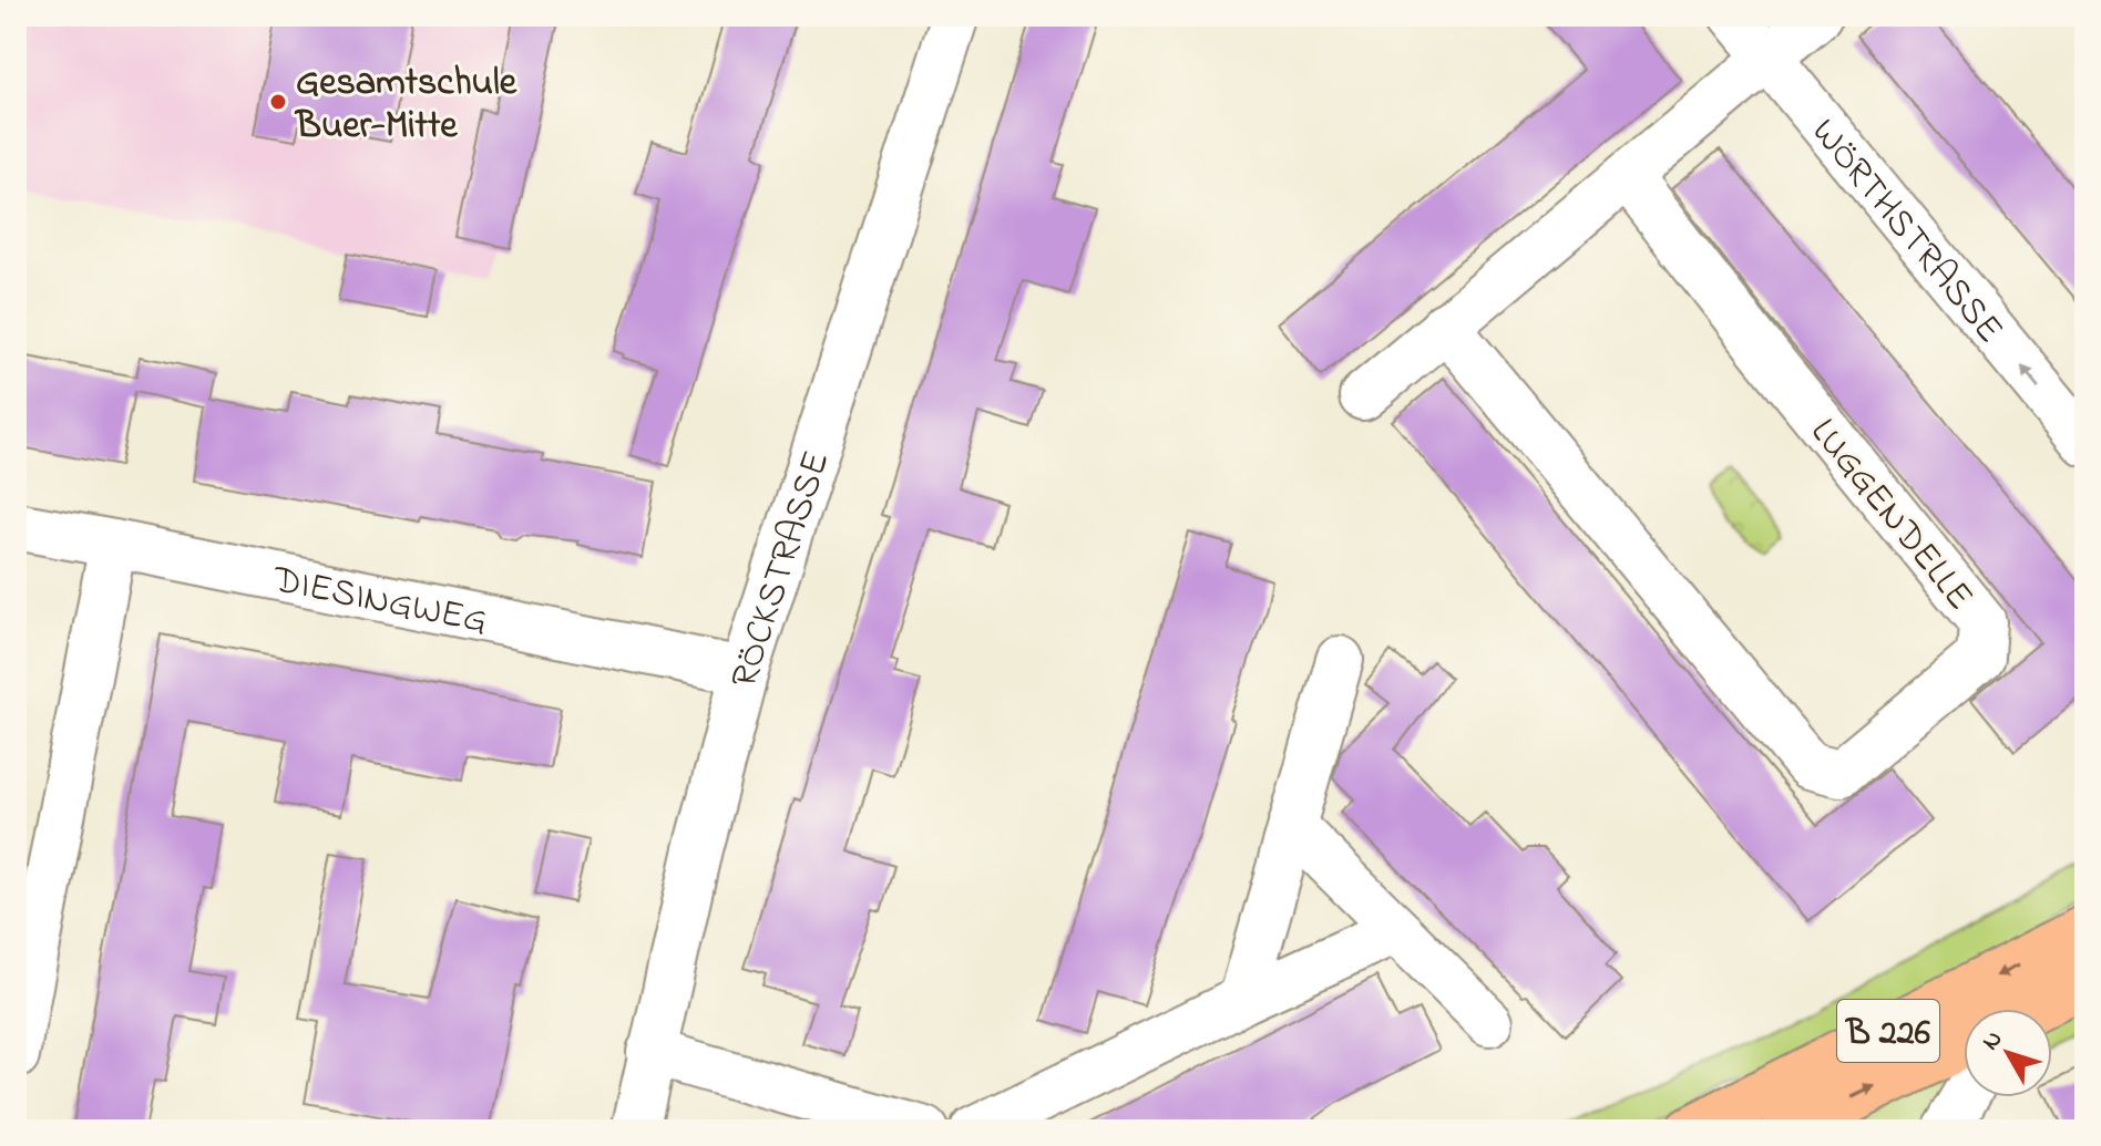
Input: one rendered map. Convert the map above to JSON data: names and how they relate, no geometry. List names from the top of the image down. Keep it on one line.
{"streets":{"main road":["B 226"],"street":["WÖRTHSTRASSE","LUGGENDELLE","RÖCKSTRASSE","DIESINGWEG"]},"crossings":[["RÖCKSTRASSE","DIESINGWEG"]],"one_way":["WÖRTHSTRASSE"],"places":["Gesamtschule Buer-Mitte"],"north":"top left"}
